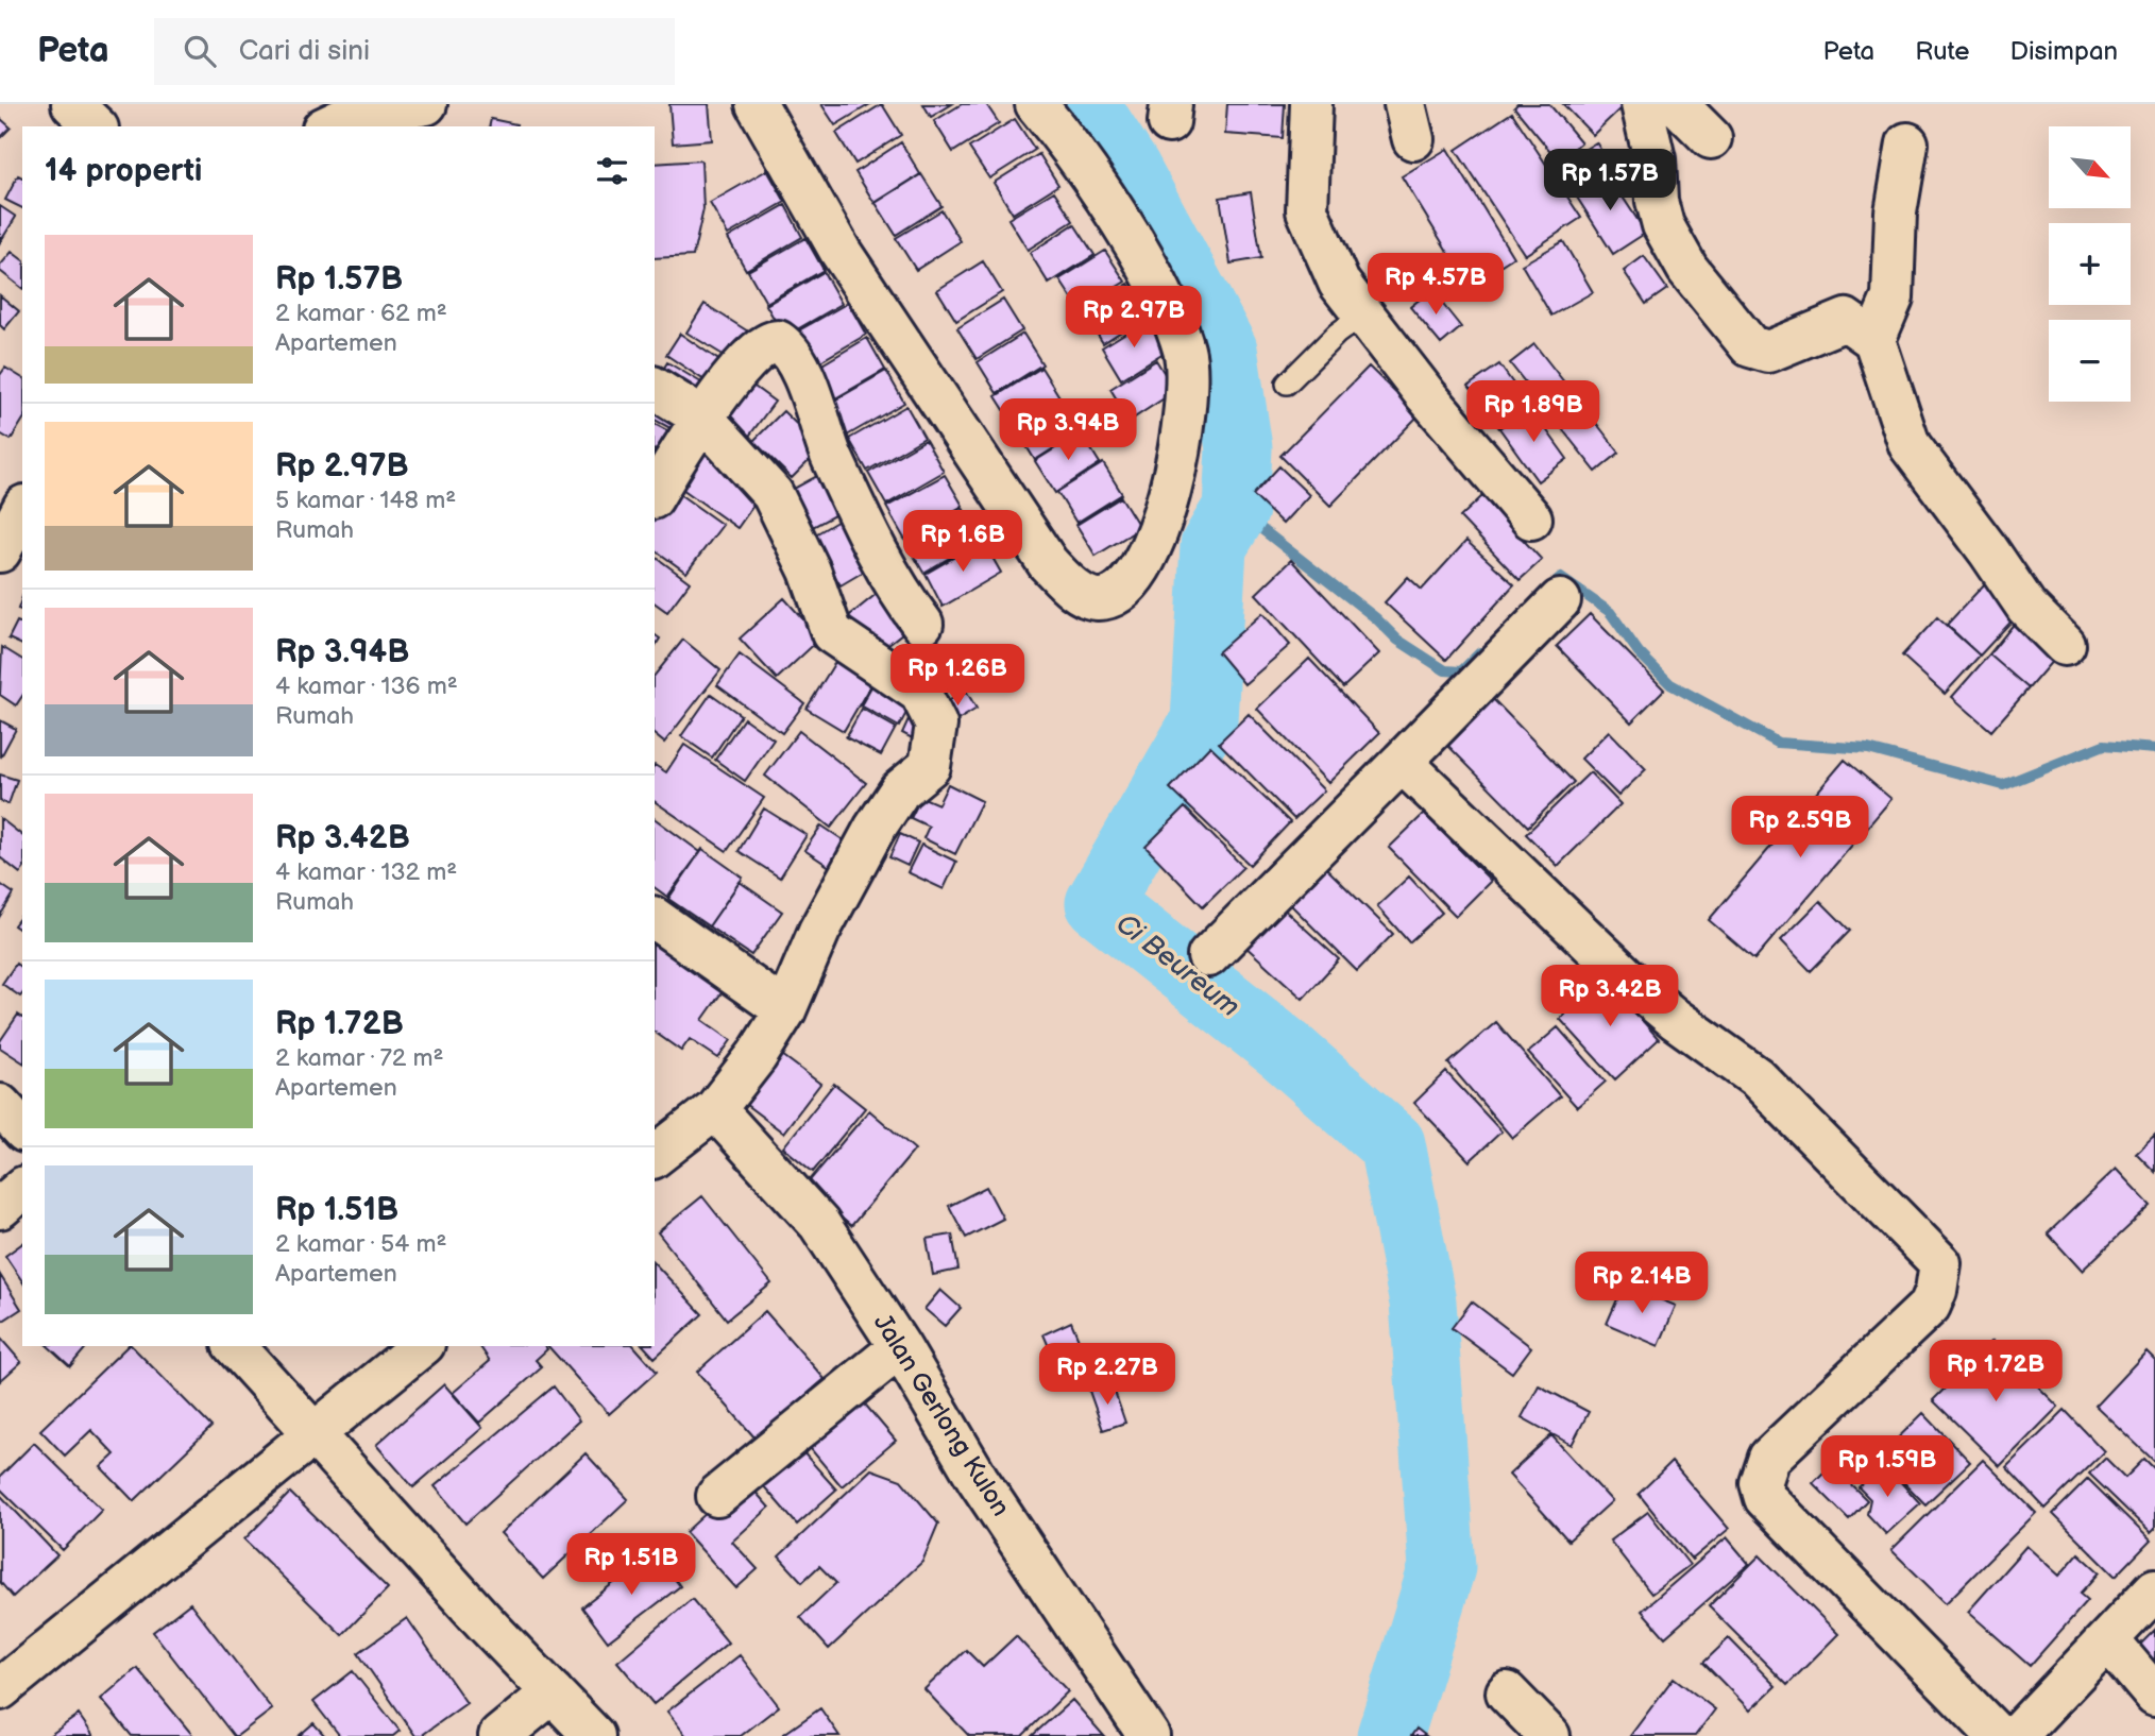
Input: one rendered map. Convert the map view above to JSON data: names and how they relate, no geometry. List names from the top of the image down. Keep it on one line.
{"streets":{"street":["Jalan Gerlong Kulon"]},"water":["Ci Beureum"],"north":"bottom right","page":{"header":"Peta","search":"Cari di sini","nav":["Peta","Rute","Disimpan"],"map_buttons":["+","−"],"heading":"14 properti","price":["Rp 1.57B","Rp 4.57B","Rp 2.97B","Rp 1.89B","Rp 3.94B","Rp 1.6B","Rp 1.26B","Rp 2.59B","Rp 3.42B","Rp 2.14B","Rp 1.72B","Rp 2.27B","Rp 1.59B","Rp 1.51B"],"list":[{"name":"Rp 1.57B","note":"2 kamar · 62 m² · Apartemen"},{"name":"Rp 2.97B","note":"5 kamar · 148 m² · Rumah"},{"name":"Rp 3.94B","note":"4 kamar · 136 m² · Rumah"},{"name":"Rp 3.42B","note":"4 kamar · 132 m² · Rumah"},{"name":"Rp 1.72B","note":"2 kamar · 72 m² · Apartemen"},{"name":"Rp 1.51B","note":"2 kamar · 54 m² · Apartemen"}]}}
